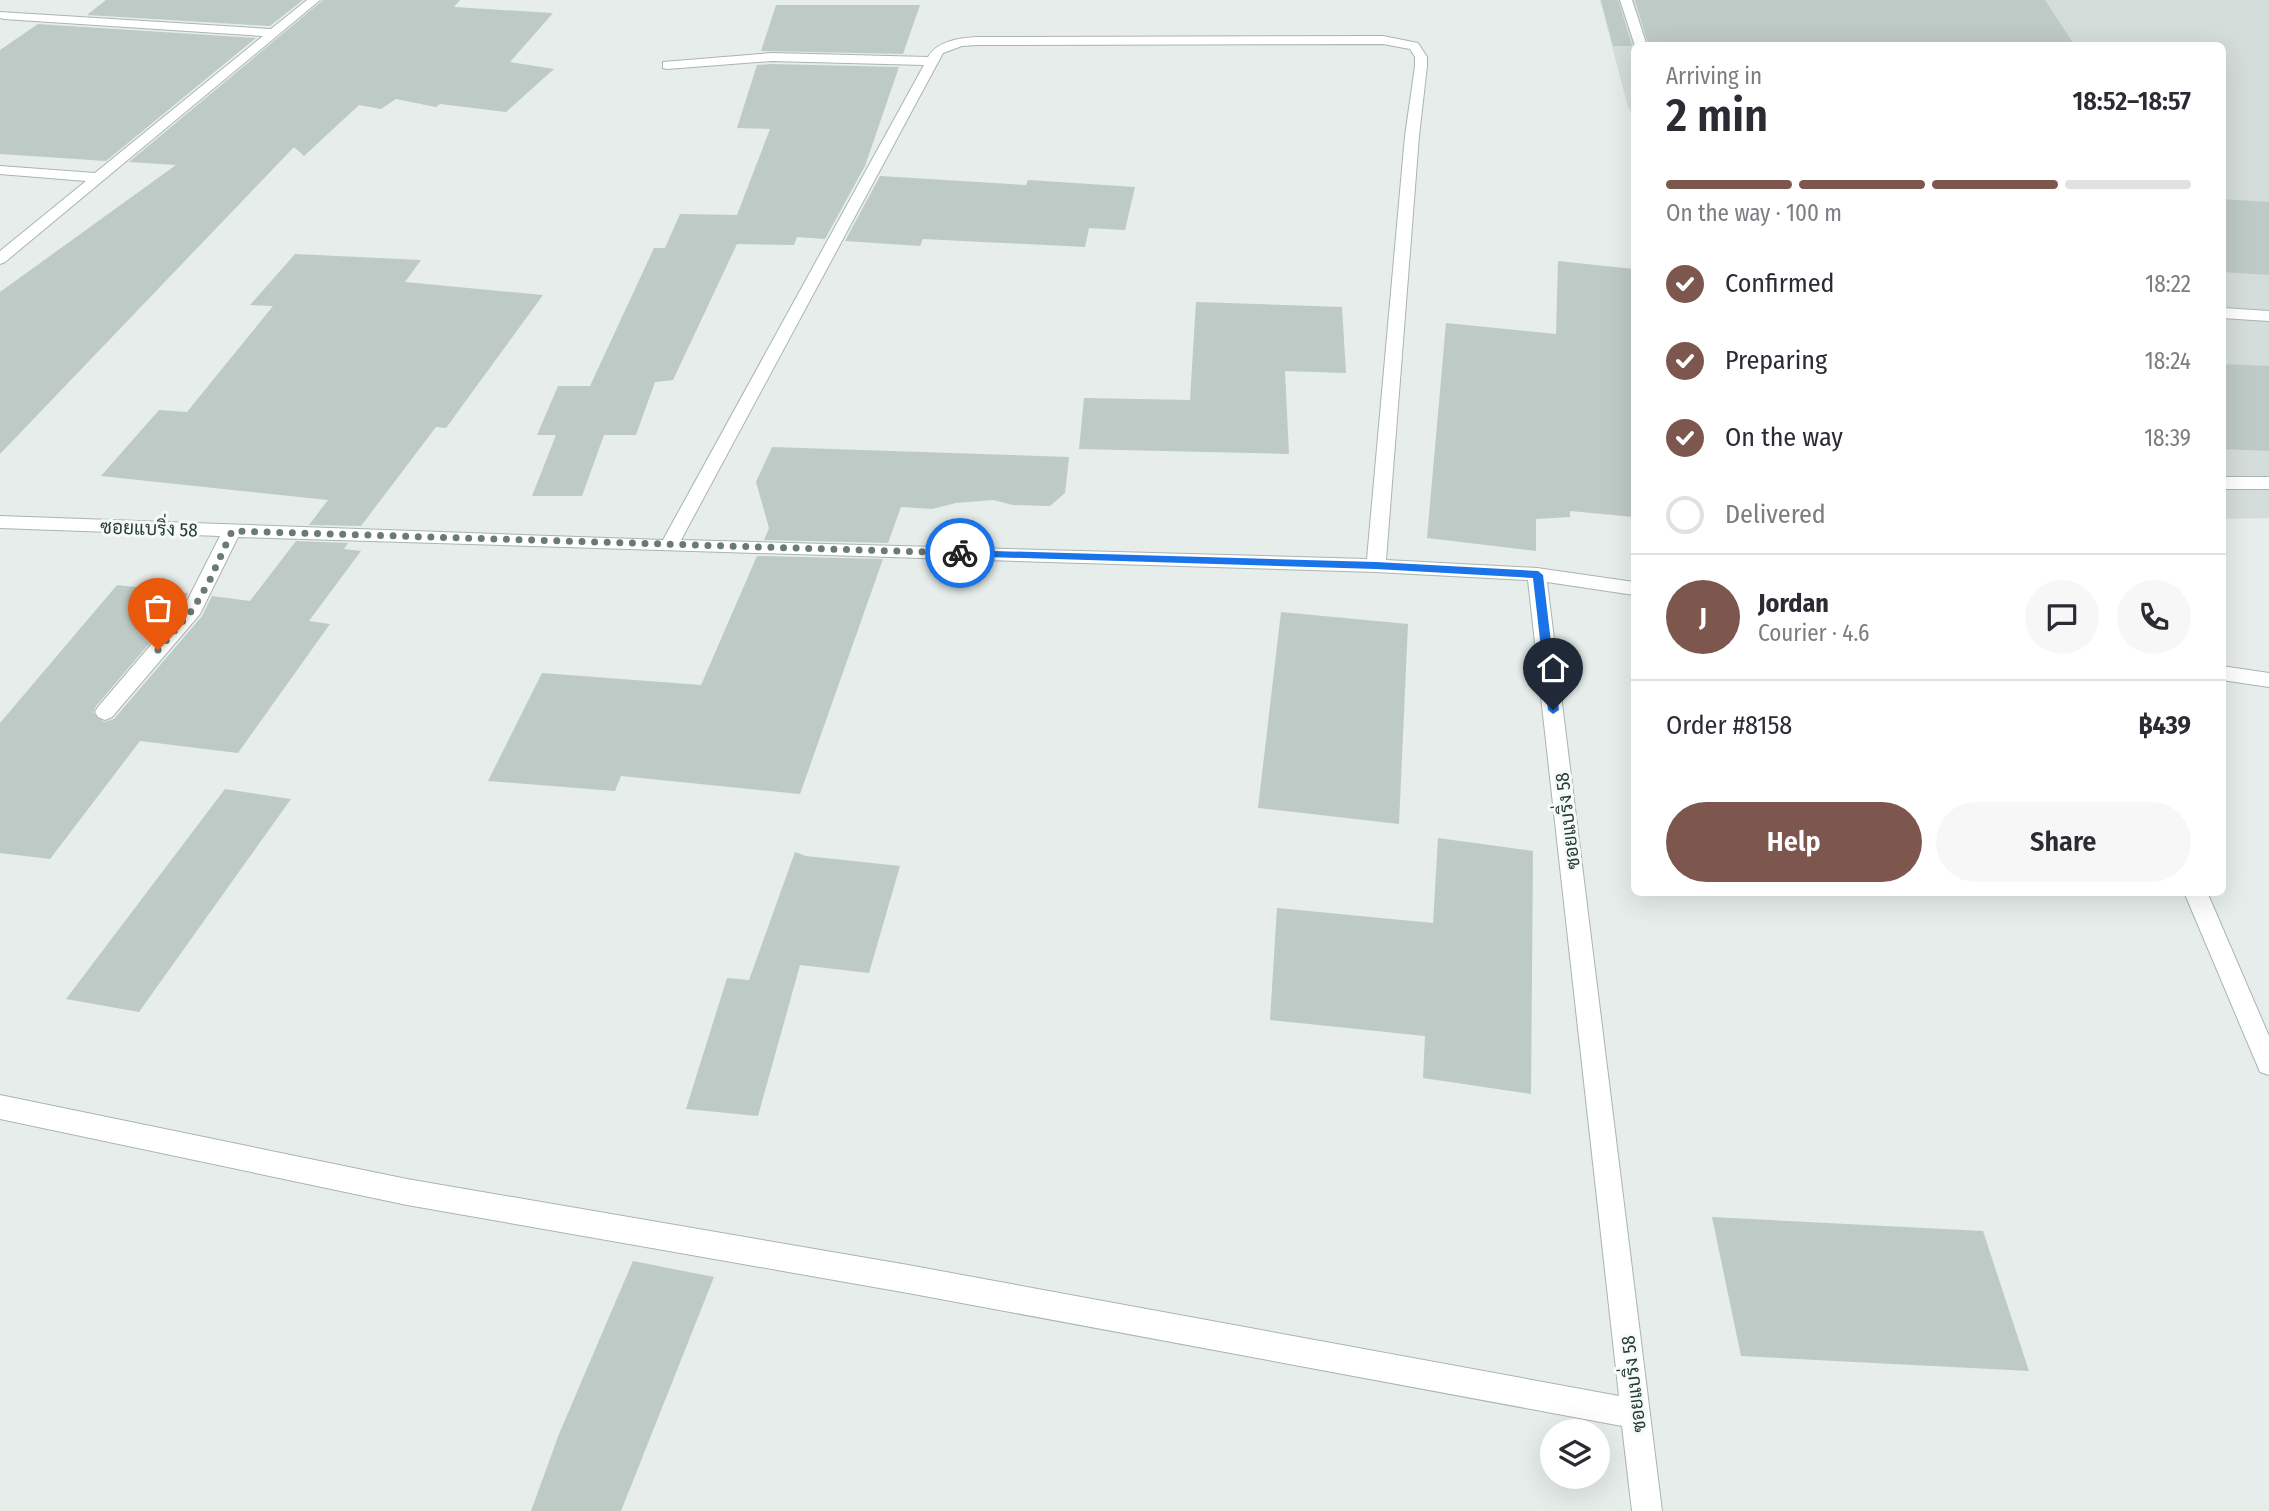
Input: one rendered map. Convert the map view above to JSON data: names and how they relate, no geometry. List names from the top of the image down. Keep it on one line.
{"streets":{"street":["ซอยแบริ่ง 58"]},"page":{"heading":["2 min","Arriving in","18:52–18:57"],"panel":["Jordan","Courier · 4.6","Order #8158","฿439"],"bar":"On the way · 100 m","list":[["Confirmed","18:22"],["Preparing","18:24"],["On the way","18:39"],"Delivered"],"round":"J","buttons":["Help","Share"]}}
